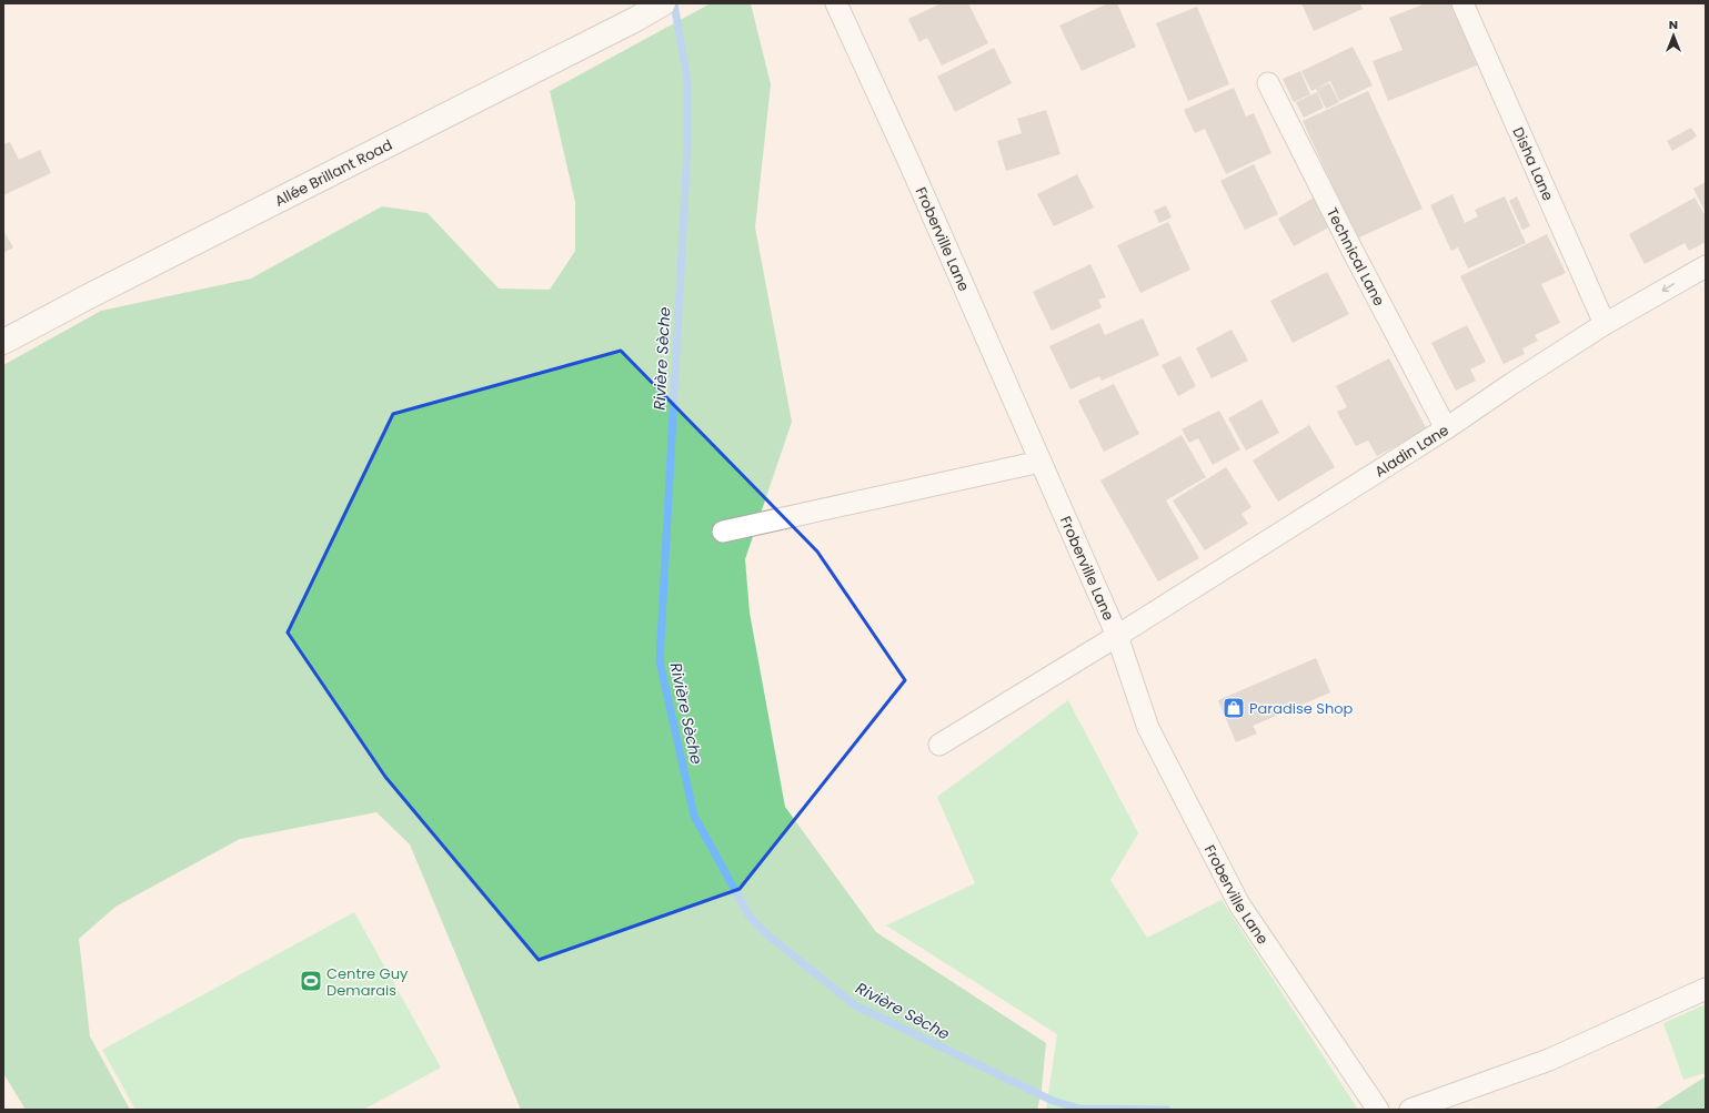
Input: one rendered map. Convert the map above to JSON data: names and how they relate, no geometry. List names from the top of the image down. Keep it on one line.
{"streets":{"main road":["Allée Brillant Road"],"street":["Disha Lane","Froberville Lane","Technical Lane","Aladin Lane"]},"crossings":[["Disha Lane","Aladin Lane"],["Froberville Lane","Aladin Lane"],["Technical Lane","Aladin Lane"]],"water":["Rivière Sèche"],"places":{"shop":["Paradise Shop"],"sports":["Centre Guy Demarais"]},"north":"top"}
